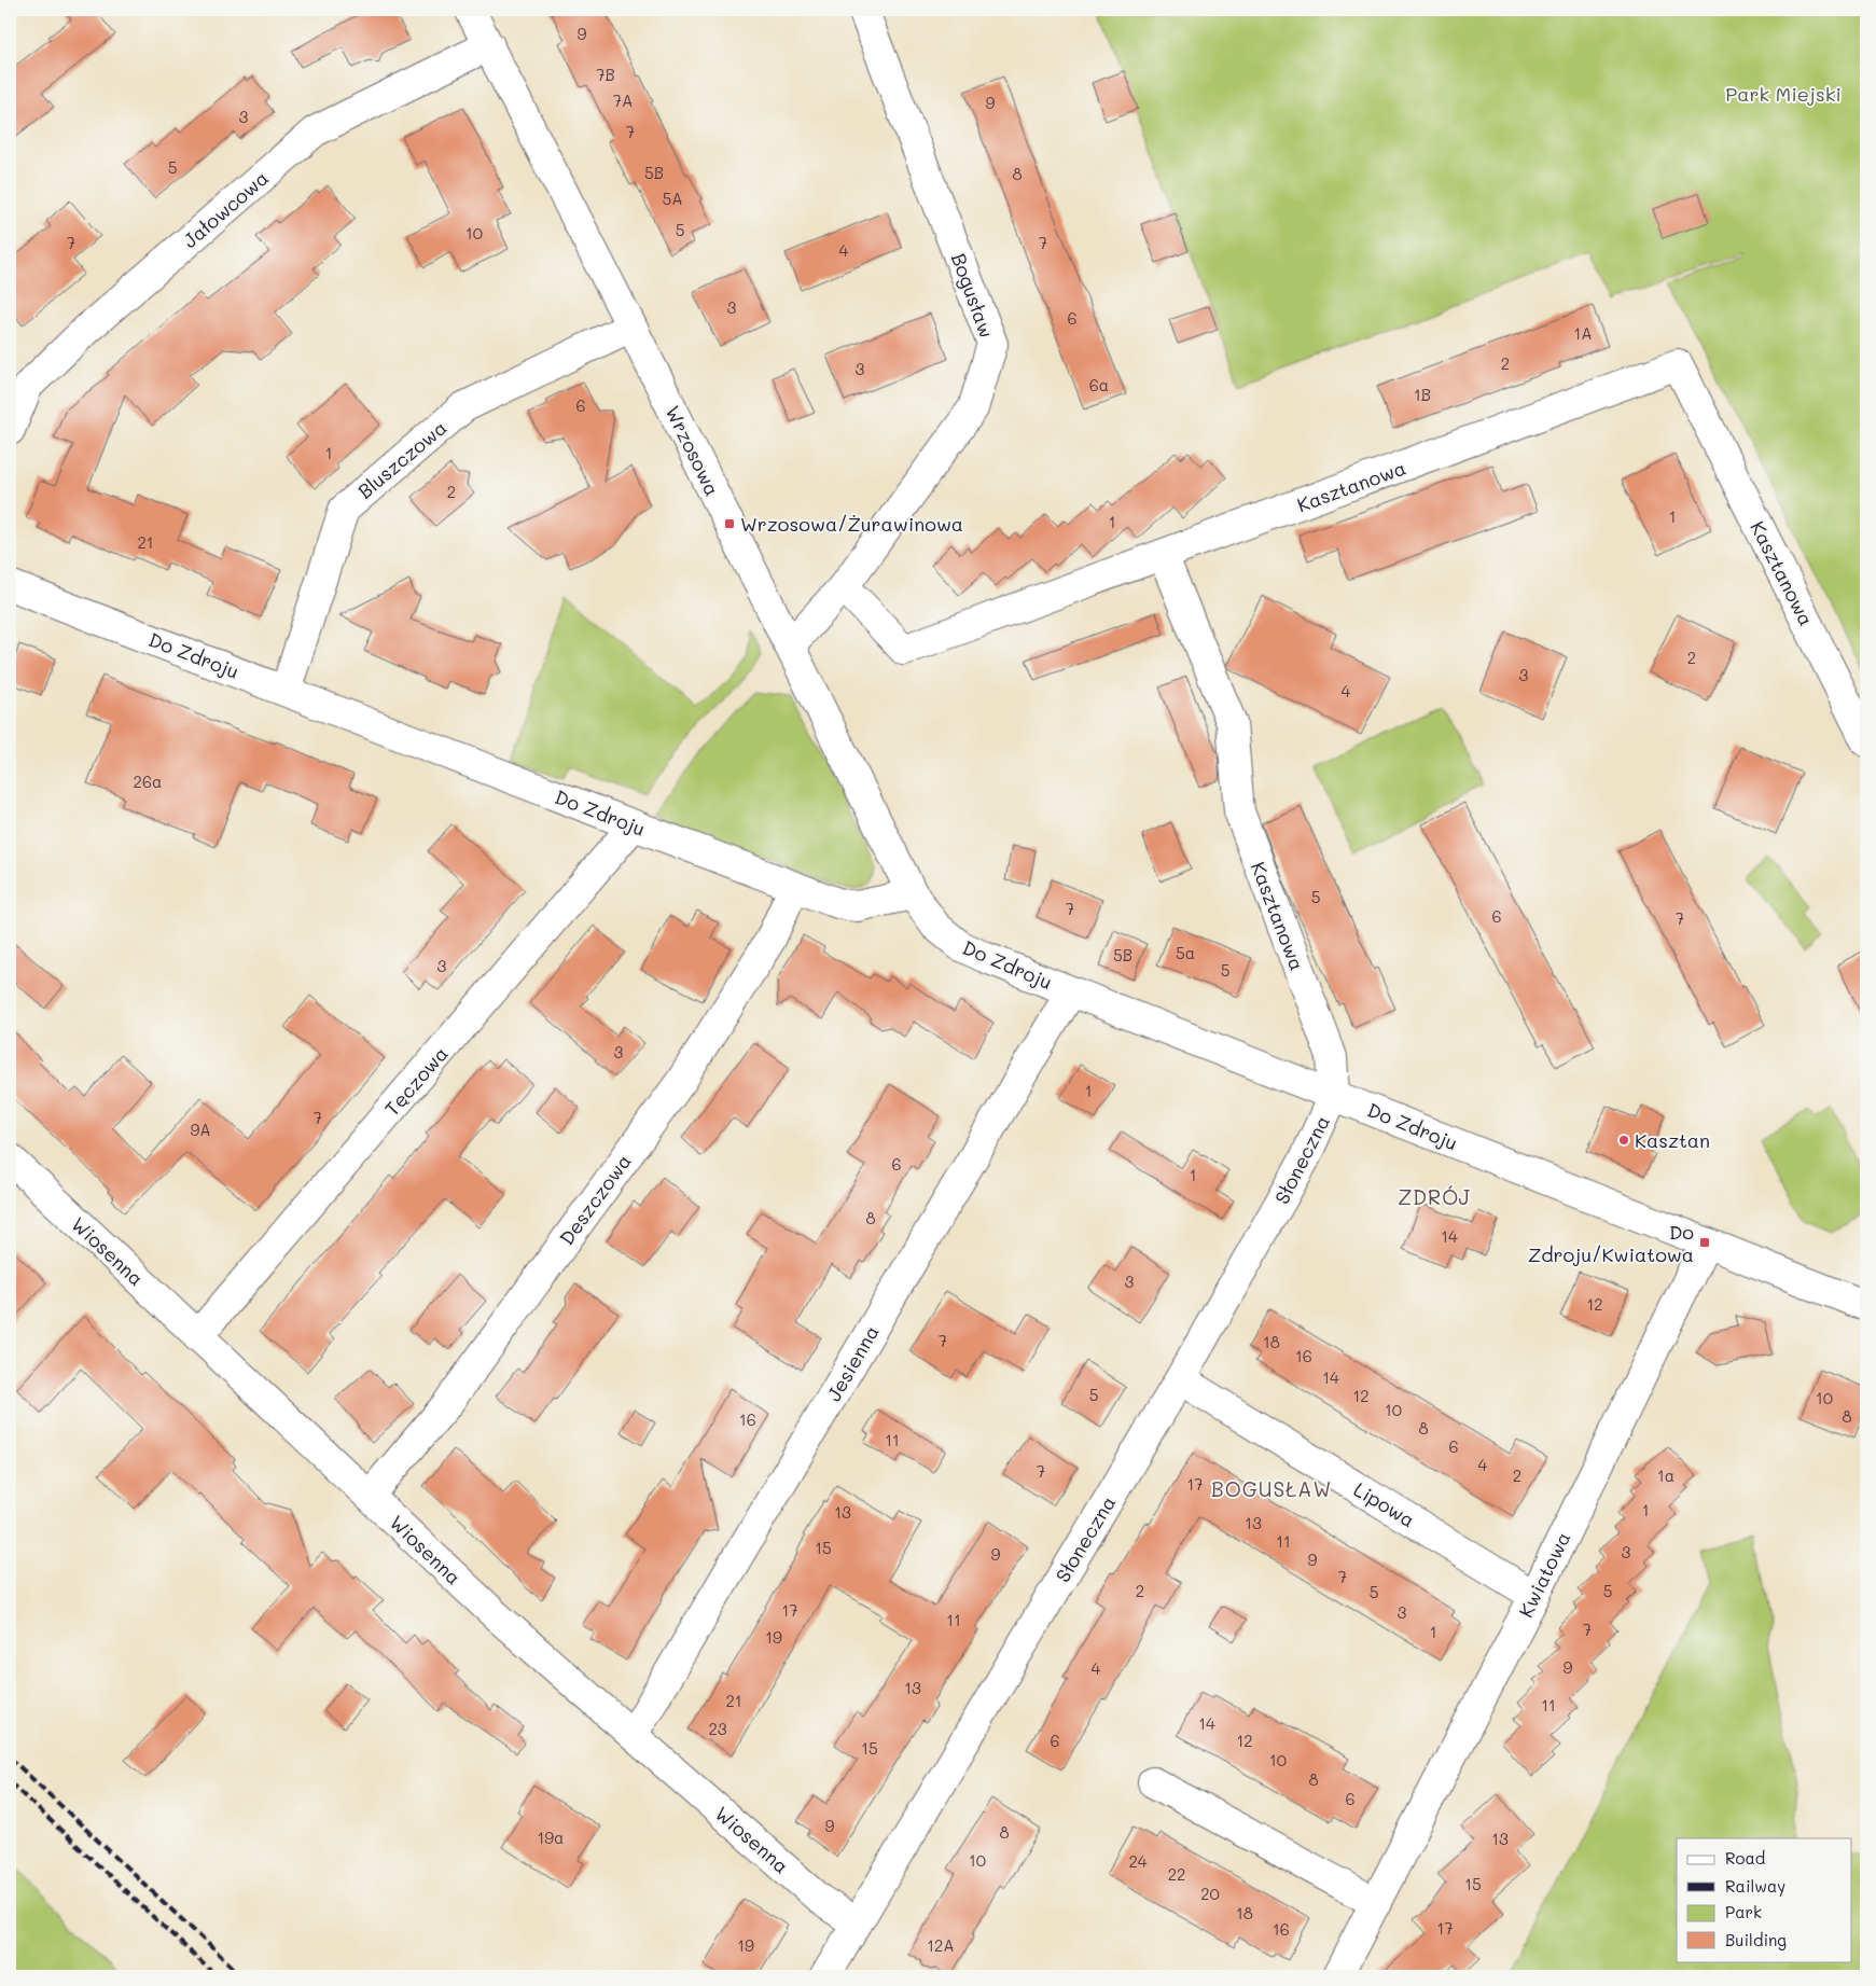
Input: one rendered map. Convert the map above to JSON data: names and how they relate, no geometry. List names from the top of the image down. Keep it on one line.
{"streets":{"street":["Jałowcowa","Bogusław","Wrzosowa","Bluszczowa","Kasztanowa","Do Zdroju","Tęczowa","Słoneczna","Deszczowa","Wiosenna","Jesienna","Lipowa","Kwiatowa"]},"crossings":[["Jałowcowa","Wrzosowa"],["Bogusław","Wrzosowa"],["Wrzosowa","Bluszczowa"],["Wrzosowa","Do Zdroju"],["Bluszczowa","Do Zdroju"],["Kasztanowa","Do Zdroju"],["Kasztanowa","Słoneczna"],["Do Zdroju","Tęczowa"],["Do Zdroju","Słoneczna"],["Do Zdroju","Deszczowa"],["Do Zdroju","Jesienna"],["Do Zdroju","Kwiatowa"],["Tęczowa","Wiosenna"],["Słoneczna","Wiosenna"],["Słoneczna","Lipowa"],["Deszczowa","Wiosenna"],["Wiosenna","Jesienna"],["Lipowa","Kwiatowa"]],"districts":["ZDRÓJ","BOGUSŁAW"],"parks":["Park Miejski"],"places":{"transit":["Wrzosowa/Żurawinowa","Do Zdroju/Kwiatowa"],"other":["Kasztan"]},"house_numbers":["9","7B","7A","9","3","7","5","5B","8","5A","5","10","7","7","4","3","6","1A","2","3","6a","1B","6","1","2","1","1","21","2","3","4","26a","5","7","6","7","5a","5B","3","5","3","1","7","9A","6","1","8","14","3","12","7","18","16","14","5","12","10","10","8","16","8","11","6","4","7","2","1a","17","1","13","13","11","15","3","9","9","7","2","5","5","17","3","11","7","1","19","9","4","13","21","11","14","23","6","12","15","10","8","6","9","8","19a","13","10","24","22","15","20","18","17","16","19","12A"],"legend":["Road","Railway","Park","Building"]}
